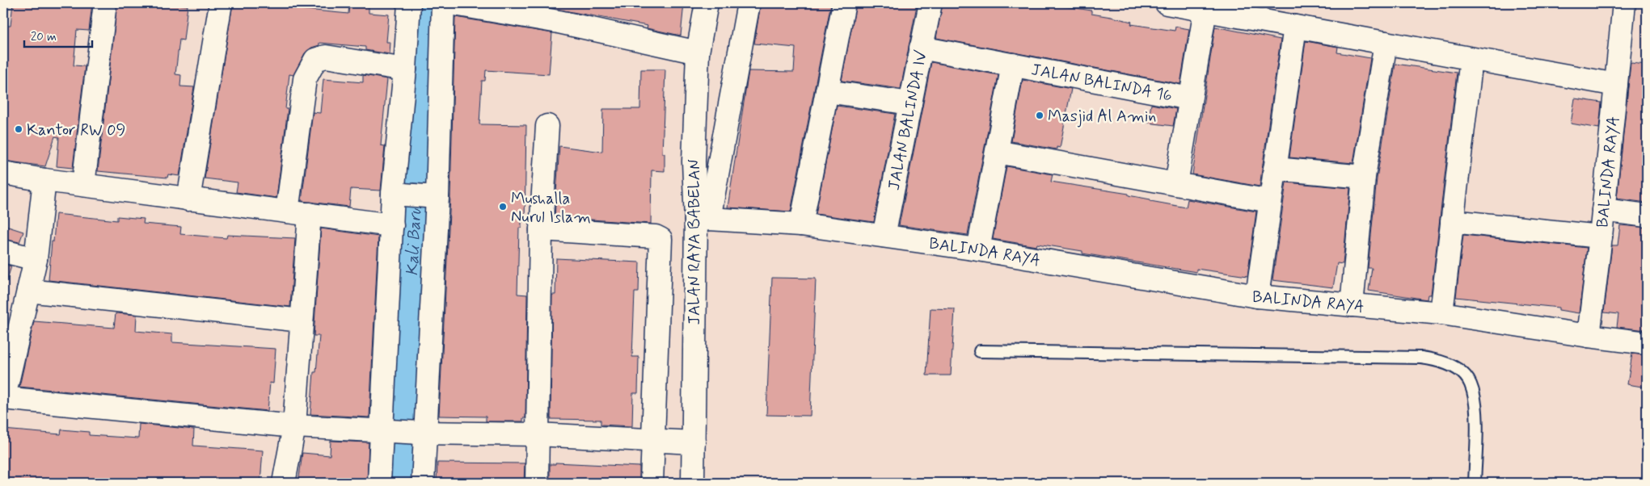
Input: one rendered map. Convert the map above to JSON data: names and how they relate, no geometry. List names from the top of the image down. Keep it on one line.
{"streets":{"street":["JALAN BALINDA 16","JALAN BALINDA IV","BALINDA RAYA","JALAN RAYA BABELAN"]},"crossings":[["JALAN BALINDA 16","JALAN BALINDA IV"],["JALAN BALINDA IV","BALINDA RAYA"],["BALINDA RAYA","JALAN RAYA BABELAN"]],"water":["Kali Baru"],"places":["Masjid Al Amin","Kantor RW 09","Mushalla Nurul Islam"],"scale_bar":"20 m"}
